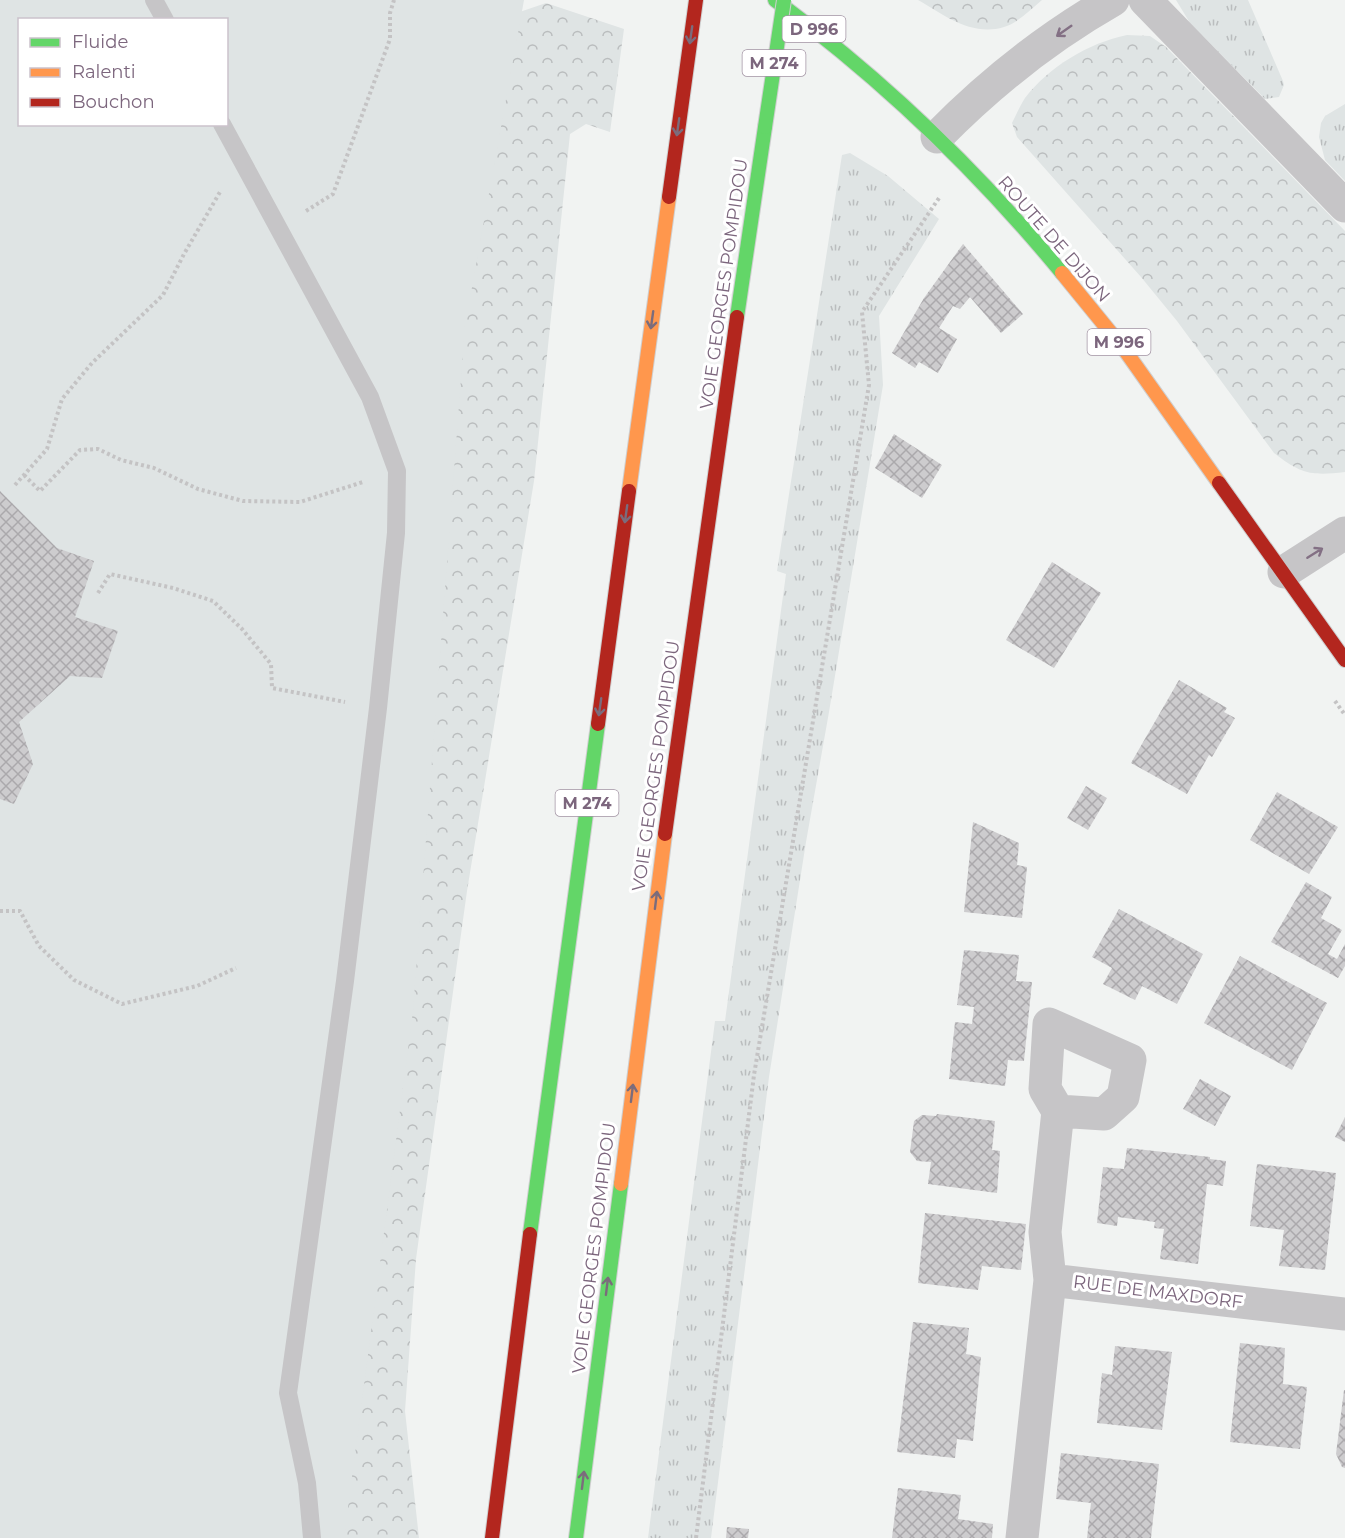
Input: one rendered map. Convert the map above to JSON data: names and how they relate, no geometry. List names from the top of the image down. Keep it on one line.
{"streets":{"main road":["D 996","M 274","ROUTE DE DIJON","VOIE GEORGES POMPIDOU","M 996"],"street":["RUE DE MAXDORF"]},"legend":["Fluide","Ralenti","Bouchon"]}
